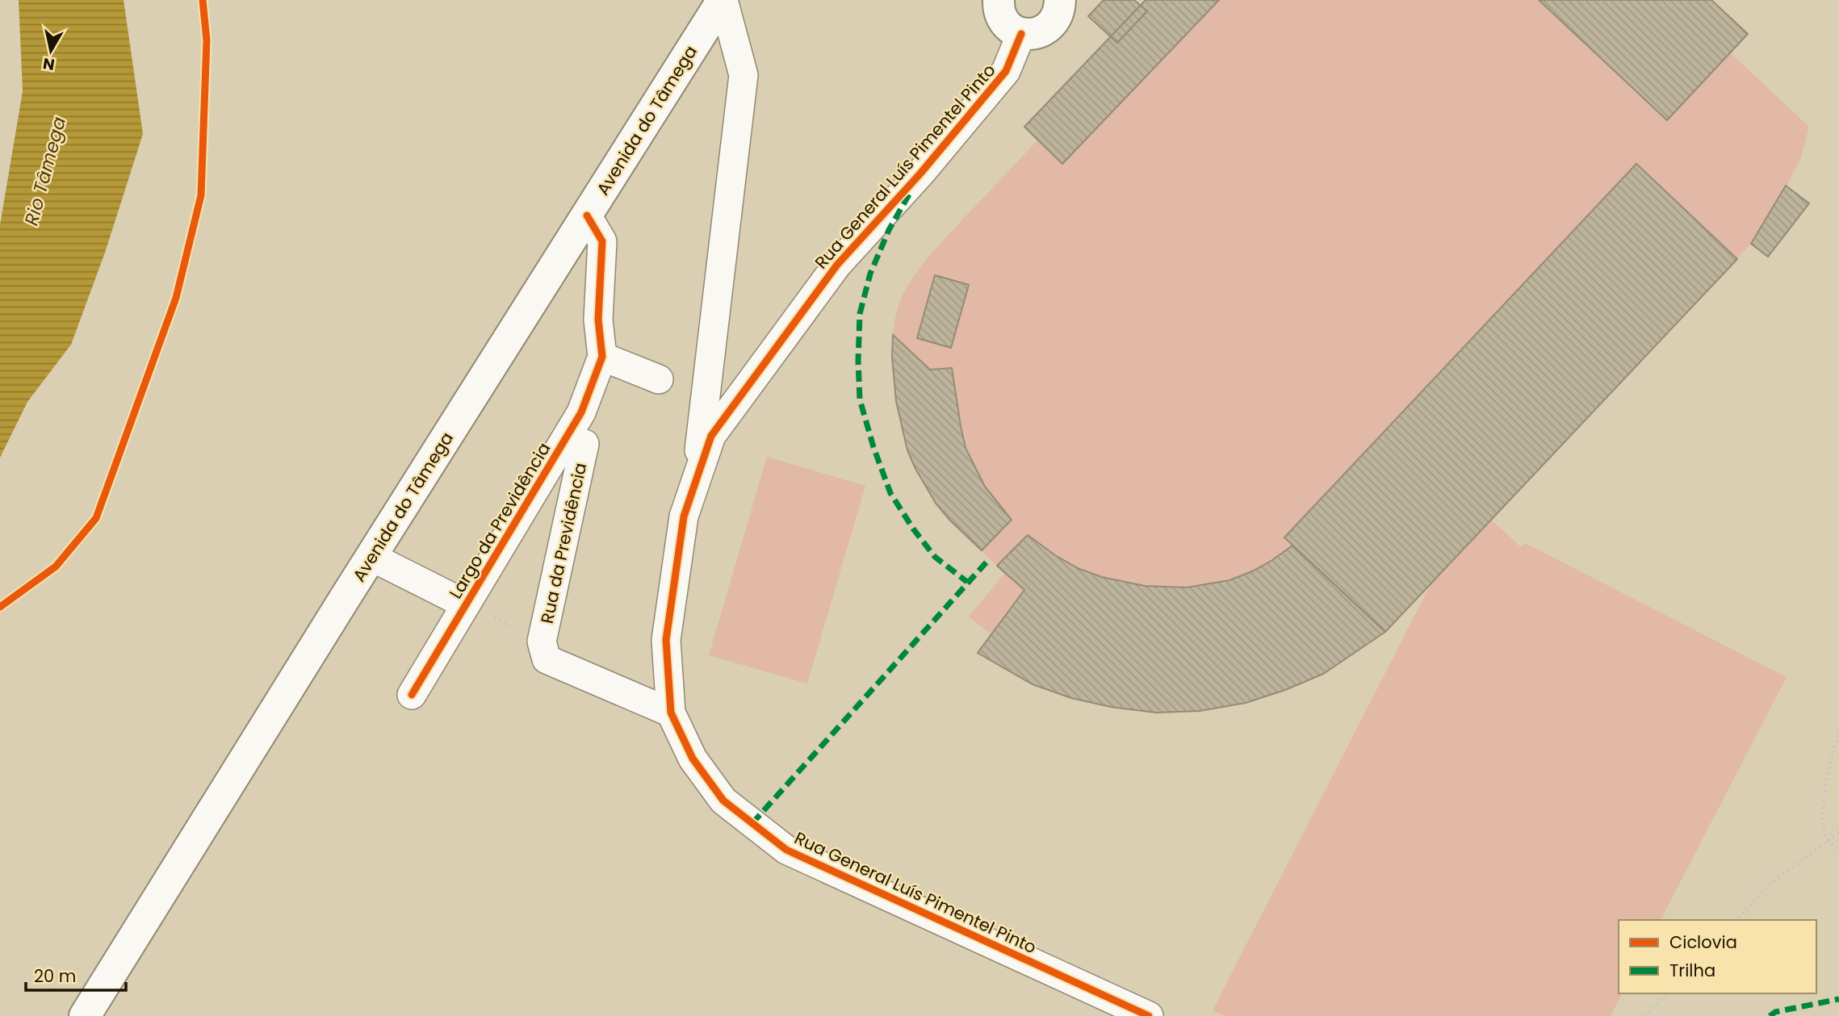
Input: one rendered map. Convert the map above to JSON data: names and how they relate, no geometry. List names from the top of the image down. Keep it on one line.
{"streets":{"main road":["Avenida do Tâmega"],"street":["Rua General Luís Pimentel Pinto","Largo da Previdência","Rua da Previdência"]},"water":["Rio Tâmega"],"legend":["Ciclovia","Trilha"],"scale_bar":"20 m","north":"bottom"}
